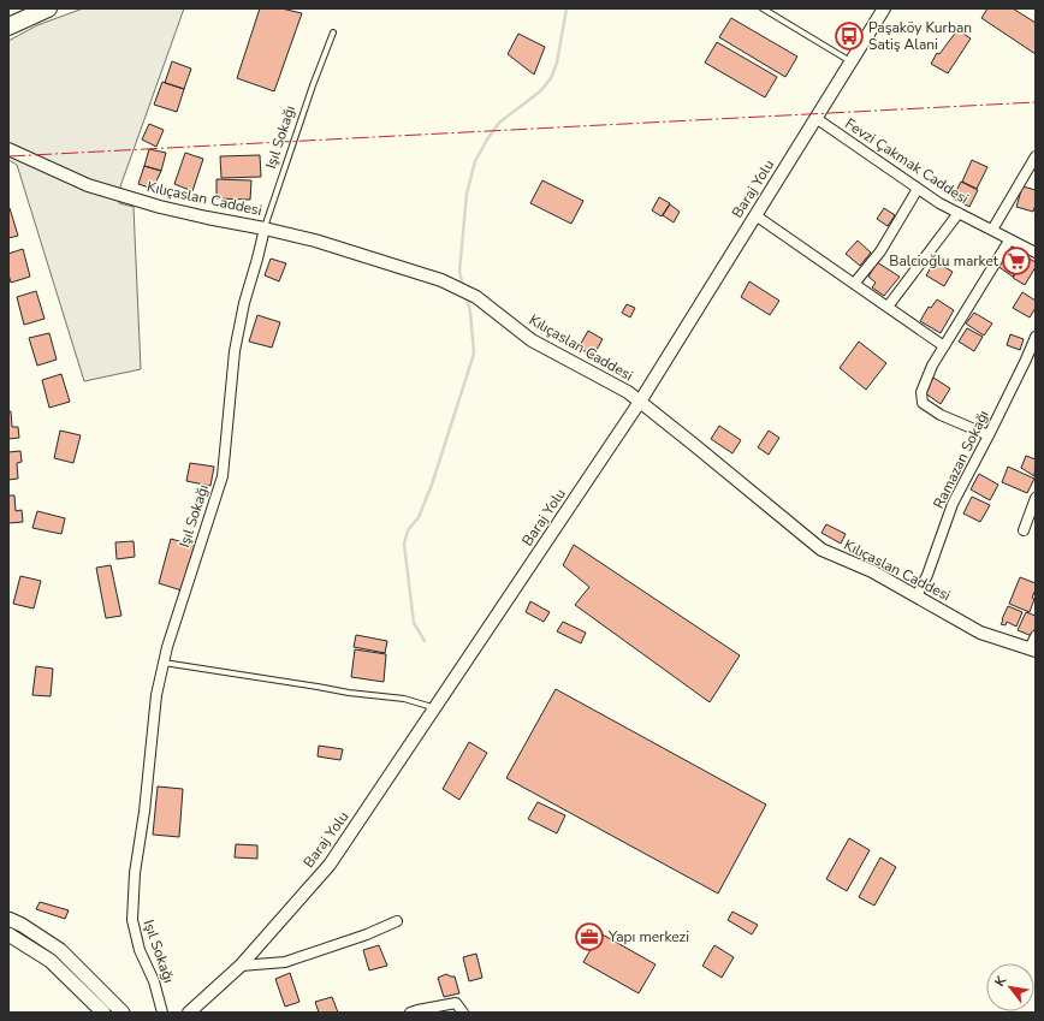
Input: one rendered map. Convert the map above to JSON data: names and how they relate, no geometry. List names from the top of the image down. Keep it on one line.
{"streets":{"street":["Işıl Sokağı","Fevzi Çakmak Caddesi","Baraj Yolu","Kılıçaslan Caddesi","Ramazan Sokağı"]},"crossings":[["Işıl Sokağı","Kılıçaslan Caddesi"],["Fevzi Çakmak Caddesi","Baraj Yolu"],["Baraj Yolu","Kılıçaslan Caddesi"],["Kılıçaslan Caddesi","Ramazan Sokağı"]],"places":{"bus stop":["Paşaköy Kurban Satiş Alani"],"supermarket":["Balcioğlu market"],"office":["Yapı merkezi"]},"north":"top left"}
